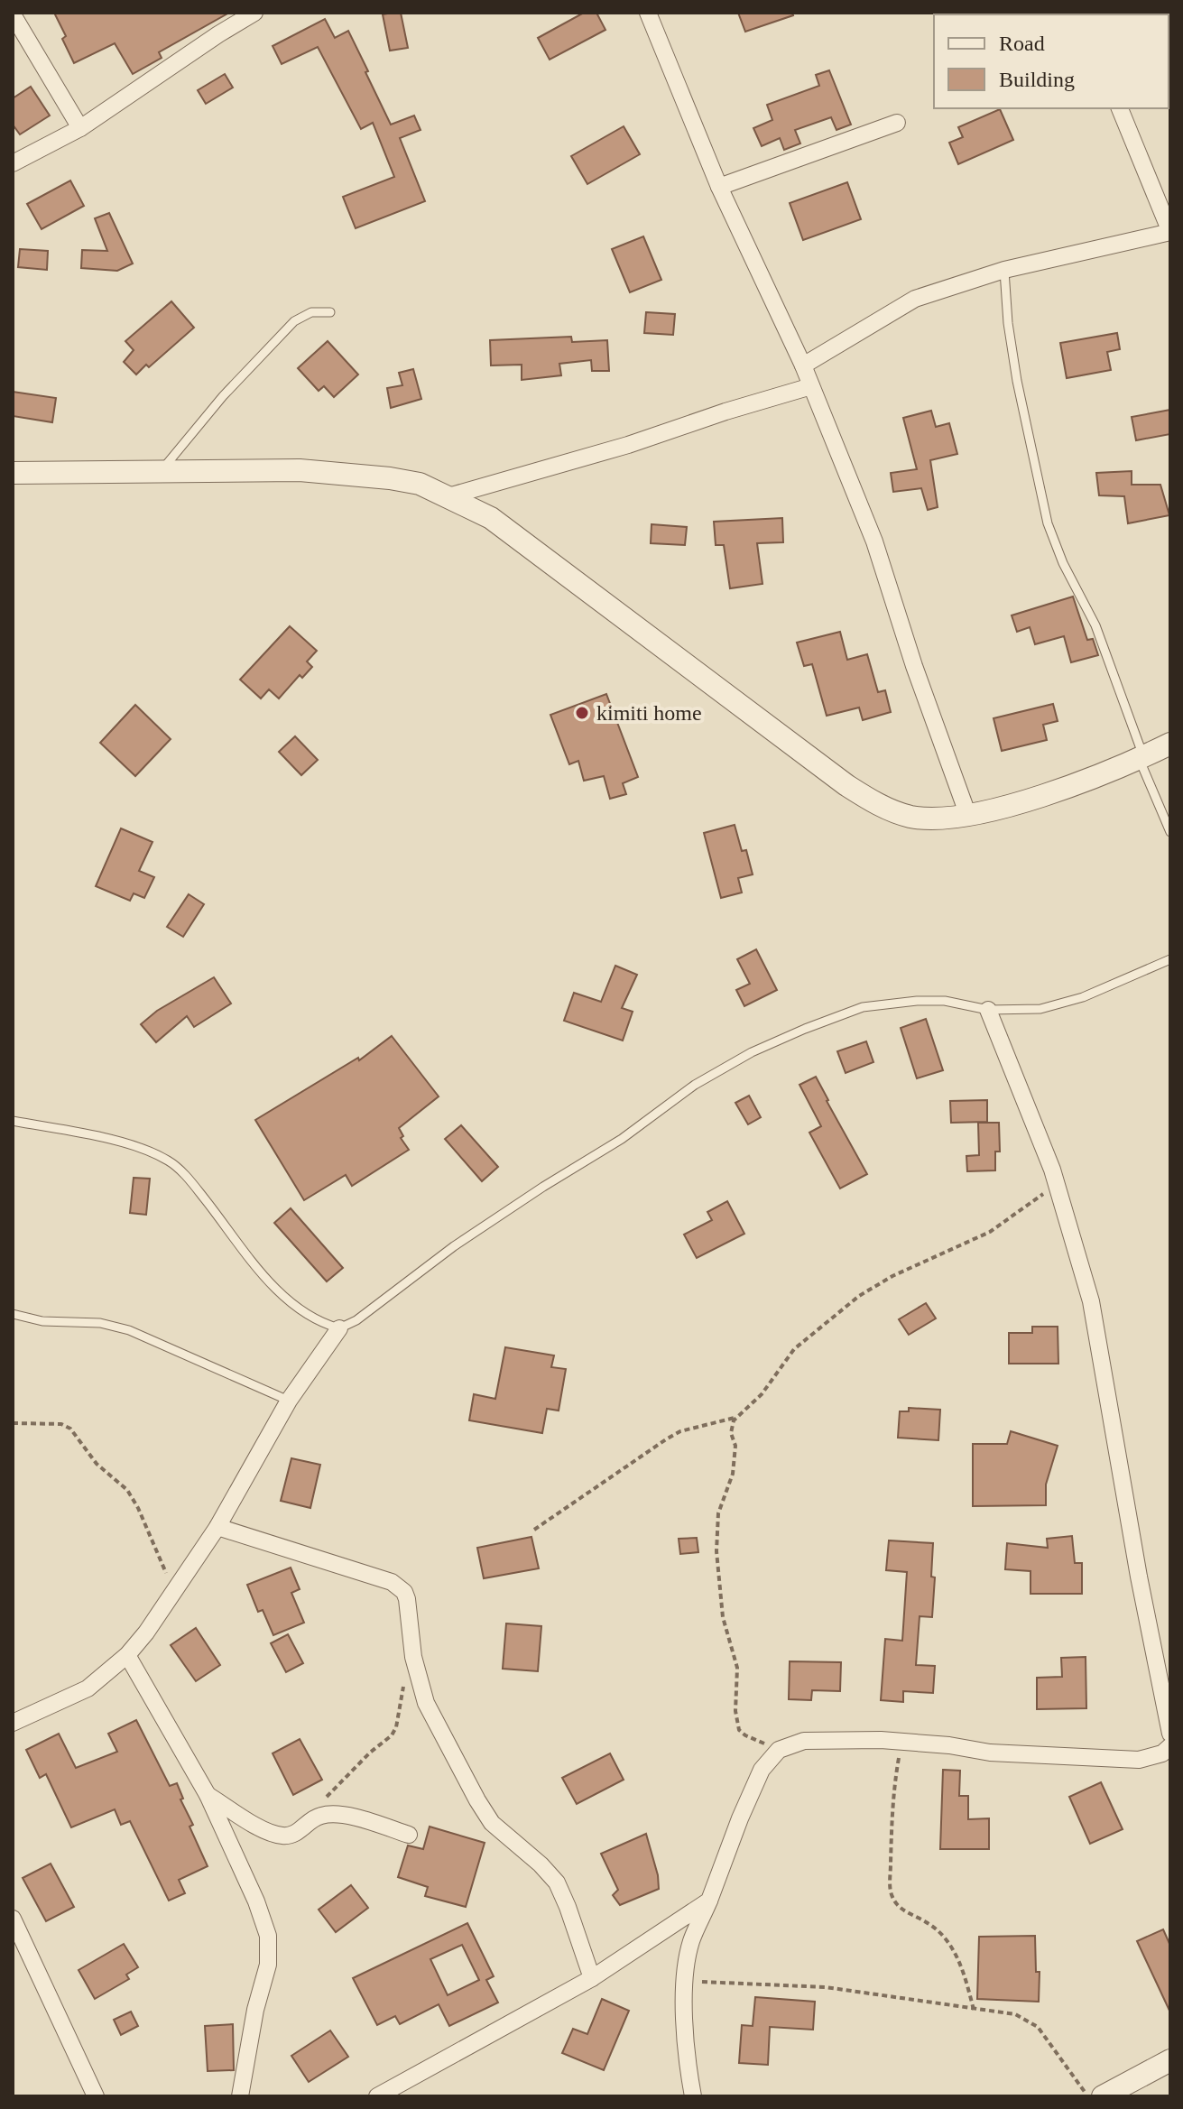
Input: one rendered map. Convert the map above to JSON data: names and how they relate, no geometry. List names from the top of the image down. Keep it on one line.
{"places":["kimiti home"],"legend":["Road","Building"]}
